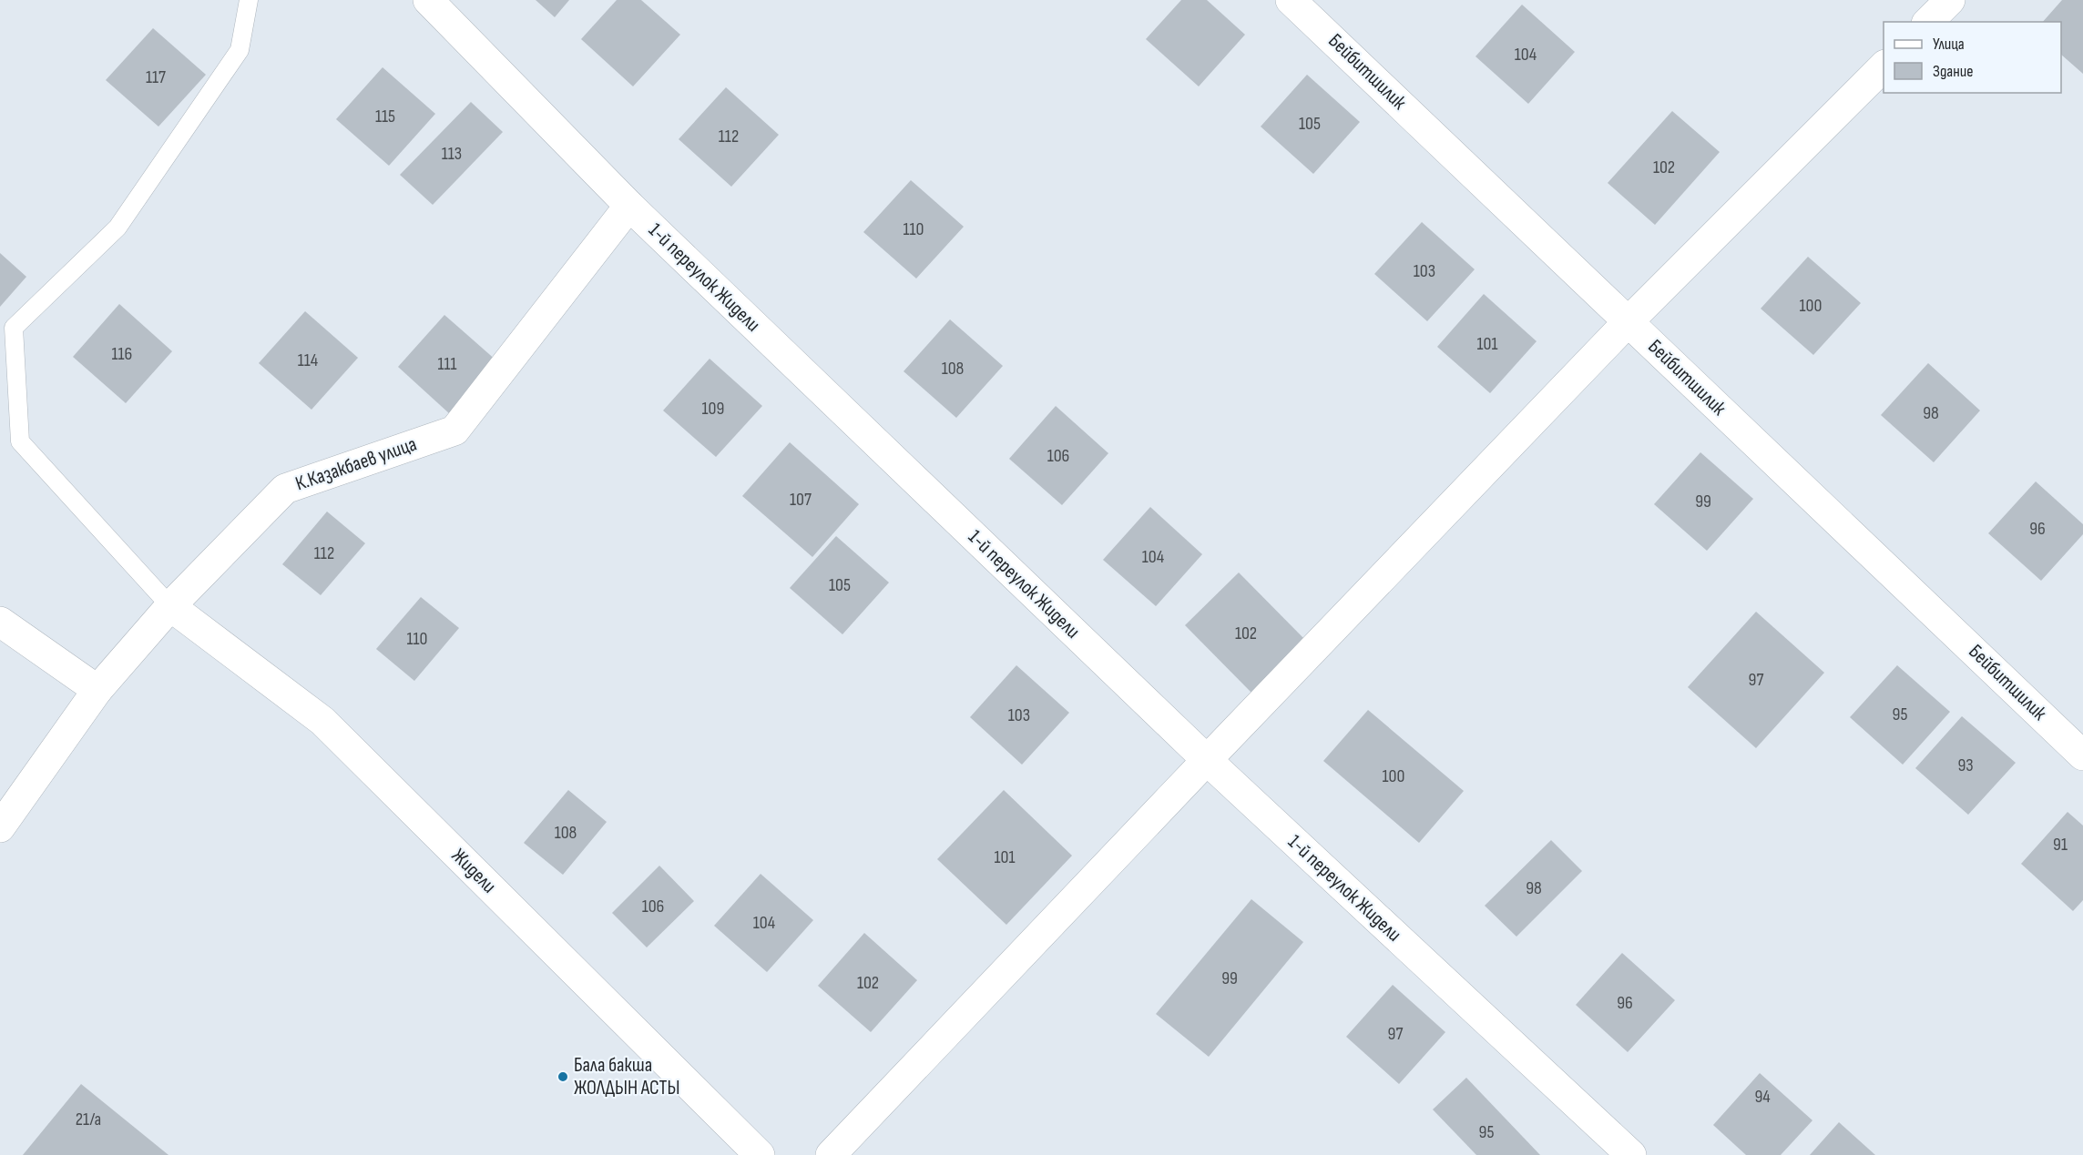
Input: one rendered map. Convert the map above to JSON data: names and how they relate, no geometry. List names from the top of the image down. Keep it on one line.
{"streets":{"street":["Бейбитшилик","1-й переулок Жидели","К.Казакбаев улица","Жидели"]},"crossings":[["1-й переулок Жидели","К.Казакбаев улица"],["К.Казакбаев улица","Жидели"]],"places":["Бала бакша ЖОЛДЫН АСТЫ"],"house_numbers":["104","117","115","105","112","113","102","110","103","100","101","116","114","111","108","109","98","106","107","99","96","112","104","105","102","110","97","95","103","93","100","108","91","101","98","106","104","99","102","96","97","94","21/а","95"],"legend":["Улица","Здание"]}
